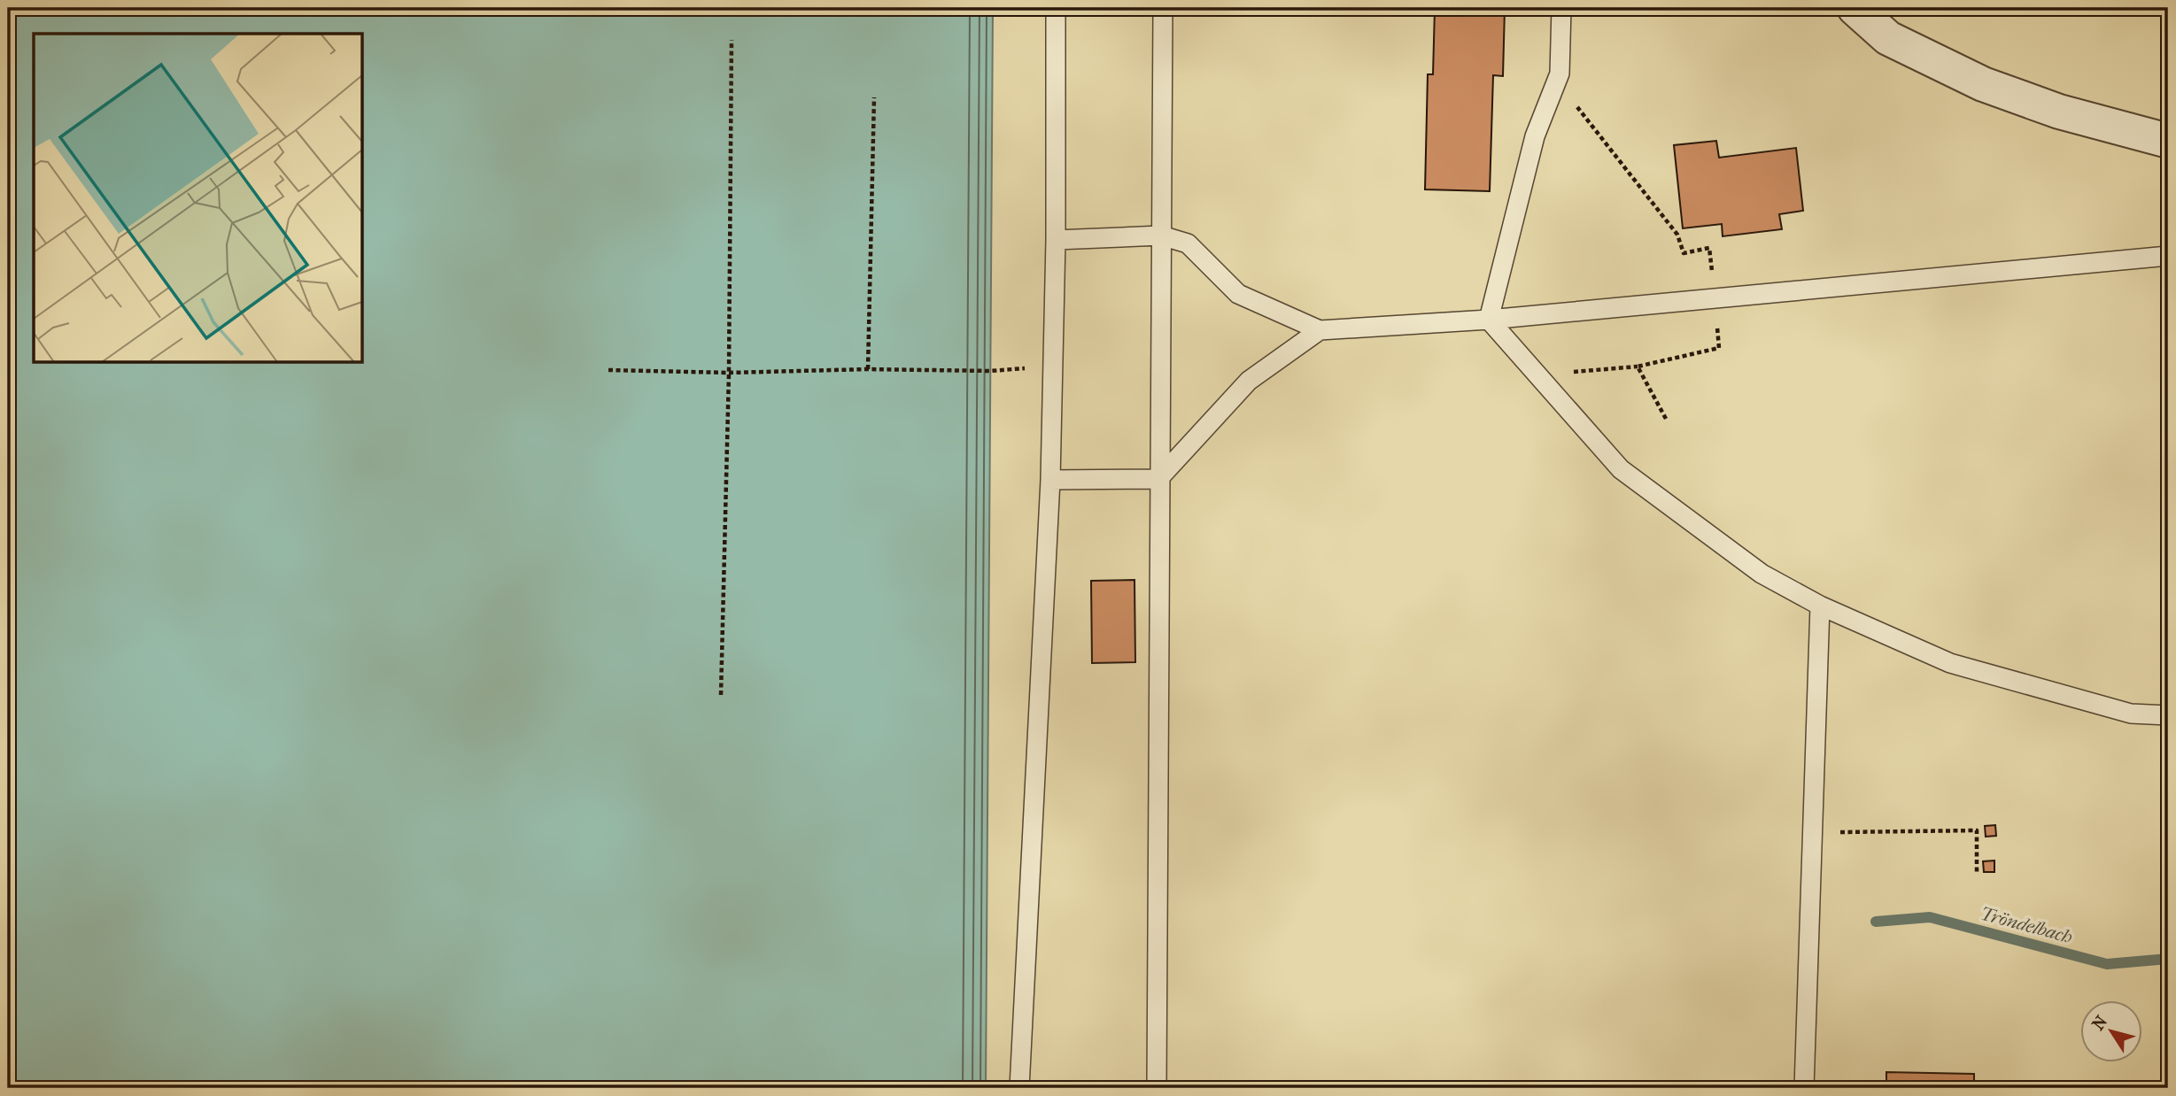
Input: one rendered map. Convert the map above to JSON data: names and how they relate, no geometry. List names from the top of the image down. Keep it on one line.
{"water":["Tröndelbach"],"north":"top left"}
